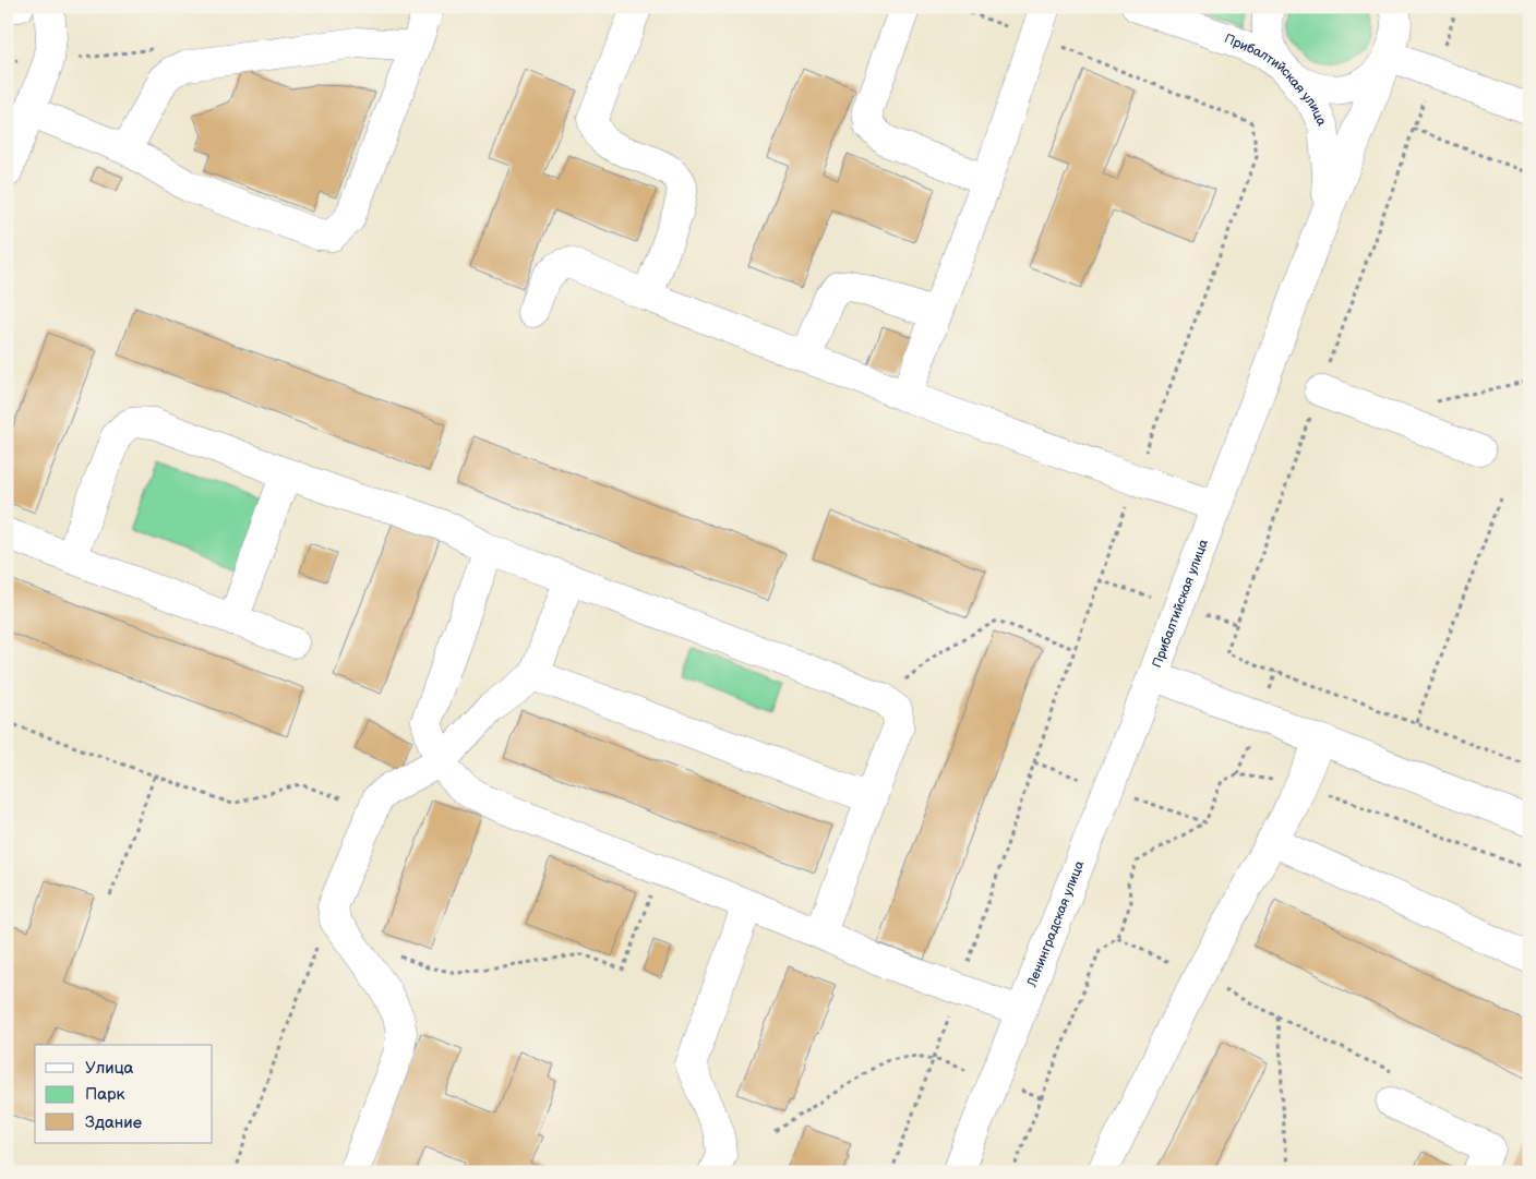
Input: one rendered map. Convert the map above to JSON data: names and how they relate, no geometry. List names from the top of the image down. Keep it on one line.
{"streets":{"street":["Прибалтийская улица","Ленинградская улица"]},"crossings":[["Прибалтийская улица","Ленинградская улица"]],"legend":["Улица","Парк","Здание"]}
